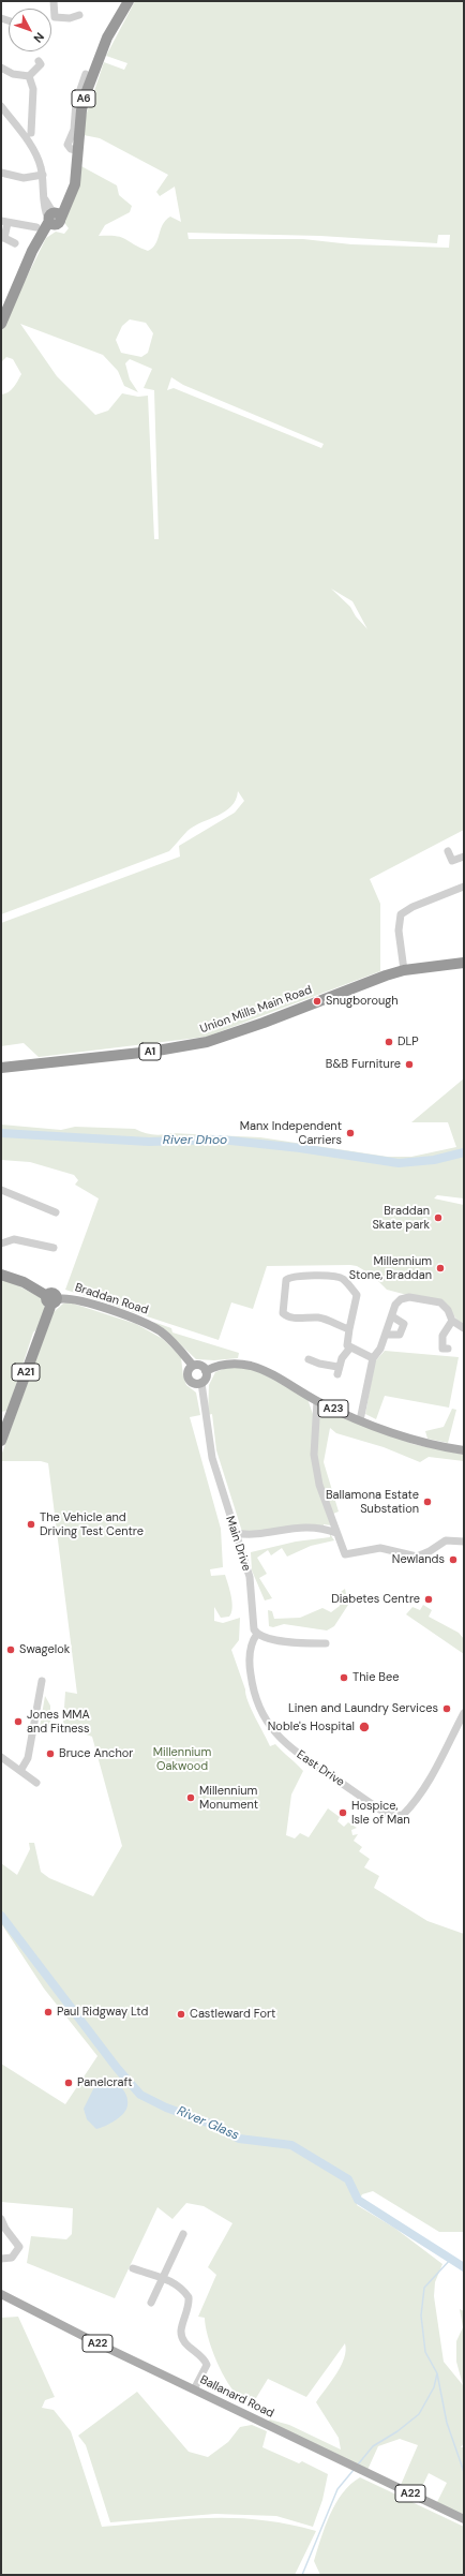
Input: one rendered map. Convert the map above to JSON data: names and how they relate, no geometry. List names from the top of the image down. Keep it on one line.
{"streets":{"highway":["A6","Union Mills Main Road","A1","Braddan Road","A21"],"main road":["A23","A22","Ballanard Road"],"street":["Main Drive","East Drive"]},"crossings":[["Braddan Road","A21"],["Braddan Road","A23"],["Braddan Road","Main Drive"],["A23","Main Drive"],["Main Drive","East Drive"]],"water":["River Dhoo","River Glass"],"parks":["Millennium Oakwood"],"places":["Snugborough","DLP","B&B Furniture","Manx Independent Carriers","Braddan Skate park","Millennium Stone, Braddan","Ballamona Estate Substation","The Vehicle and Driving Test Centre","Newlands","Diabetes Centre","Swagelok","Thie Bee","Linen and Laundry Services","Jones MMA and Fitness","Noble's Hospital","Bruce Anchor","Millennium Monument","Hospice, Isle of Man","Paul Ridgway Ltd","Castleward Fort","Panelcraft"],"north":"bottom right"}
